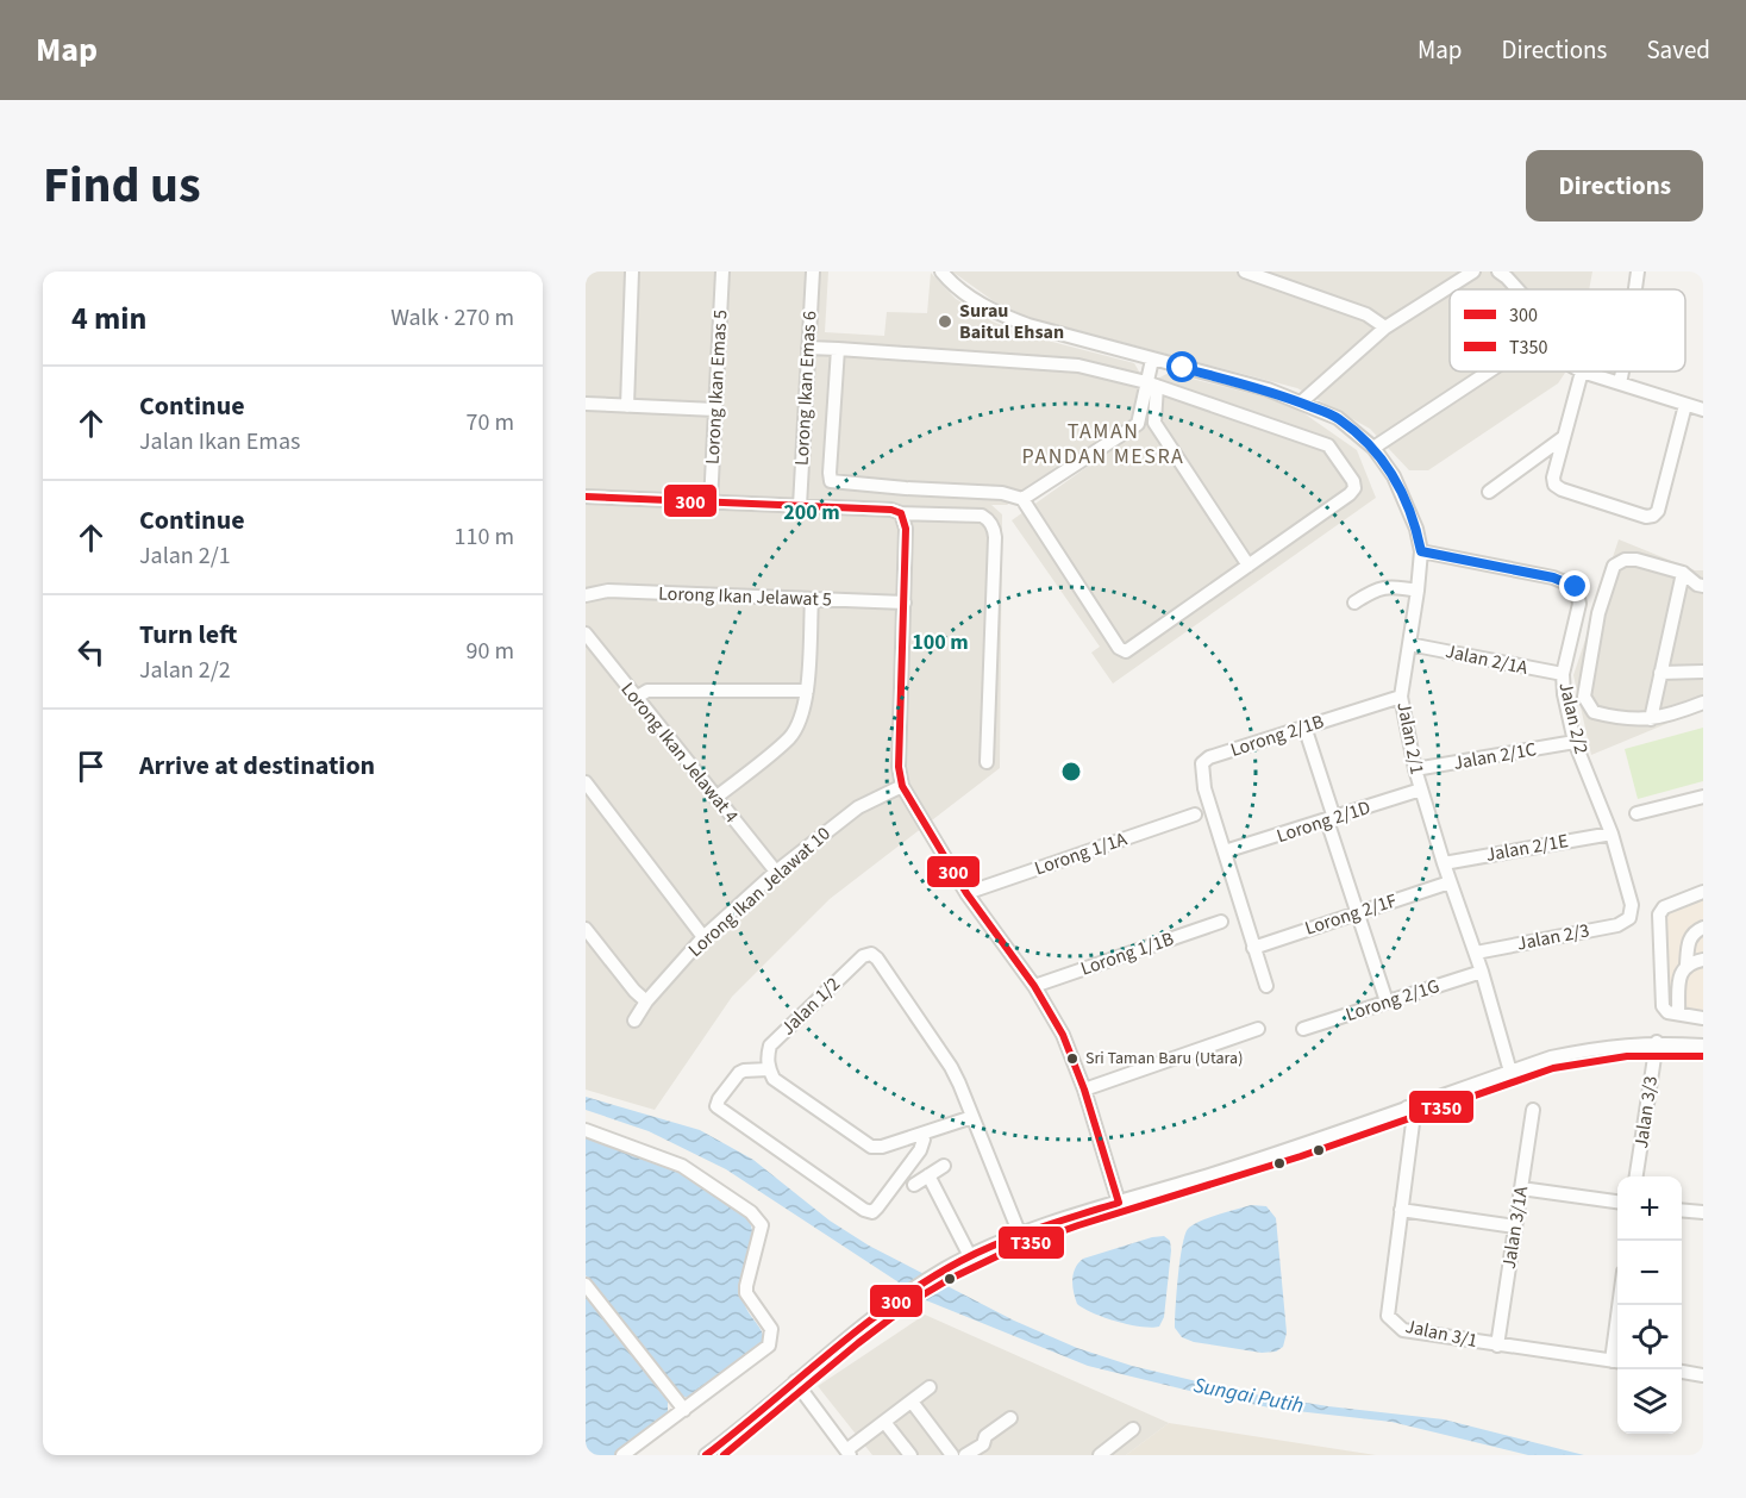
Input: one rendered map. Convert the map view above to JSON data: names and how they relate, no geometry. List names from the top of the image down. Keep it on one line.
{"streets":{"street":["Lorong Ikan Emas 5","Lorong Ikan Emas 6","Lorong Ikan Jelawat 5","Jalan 2/1A","Jalan 2/2","Lorong 2/1B","Jalan 2/1","Lorong Ikan Jelawat 4","Jalan 2/1C","Lorong 2/1D","Jalan 2/1E","Lorong 1/1A","Lorong Ikan Jelawat 10","Lorong 2/1F","Jalan 2/3","Lorong 1/1B","Lorong 2/1G","Jalan 1/2","Jalan 3/3","Jalan 3/1A","Jalan 3/1"]},"crossings":[["Jalan 2/1A","Jalan 2/2"],["Jalan 2/1A","Jalan 2/1"],["Jalan 2/2","Jalan 2/1"],["Jalan 2/2","Jalan 2/1C"],["Jalan 2/2","Jalan 2/1E"],["Jalan 2/2","Jalan 2/3"],["Lorong 2/1B","Jalan 2/1"],["Lorong 2/1B","Lorong 2/1D"],["Jalan 2/1","Jalan 2/1C"],["Jalan 2/1","Lorong 2/1D"],["Jalan 2/1","Jalan 2/1E"],["Jalan 2/1","Lorong 2/1F"],["Jalan 2/1","Jalan 2/3"],["Jalan 2/1","Lorong 2/1G"],["Lorong Ikan Jelawat 4","Lorong Ikan Jelawat 10"],["Jalan 3/1A","Jalan 3/1"]],"districts":["TAMAN PANDAN MESRA"],"water":["Sungai Putih"],"places":["Surau Baitul Ehsan","Sri Taman Baru (Utara)"],"lines":["transit line 300","transit line T350"],"legend":["300","T350"],"page":{"header":"Map","nav":["Map","Directions","Saved"],"title":"Find us","buttons":"Directions","heading":["4 min","Walk · 270 m"],"list":[["Continue","Jalan Ikan Emas","70 m"],["Continue","Jalan 2/1","110 m"],["Turn left","Jalan 2/2","90 m"],"Arrive at destination"],"map_buttons":["+","−"]},"rings":["200 m","100 m"]}
